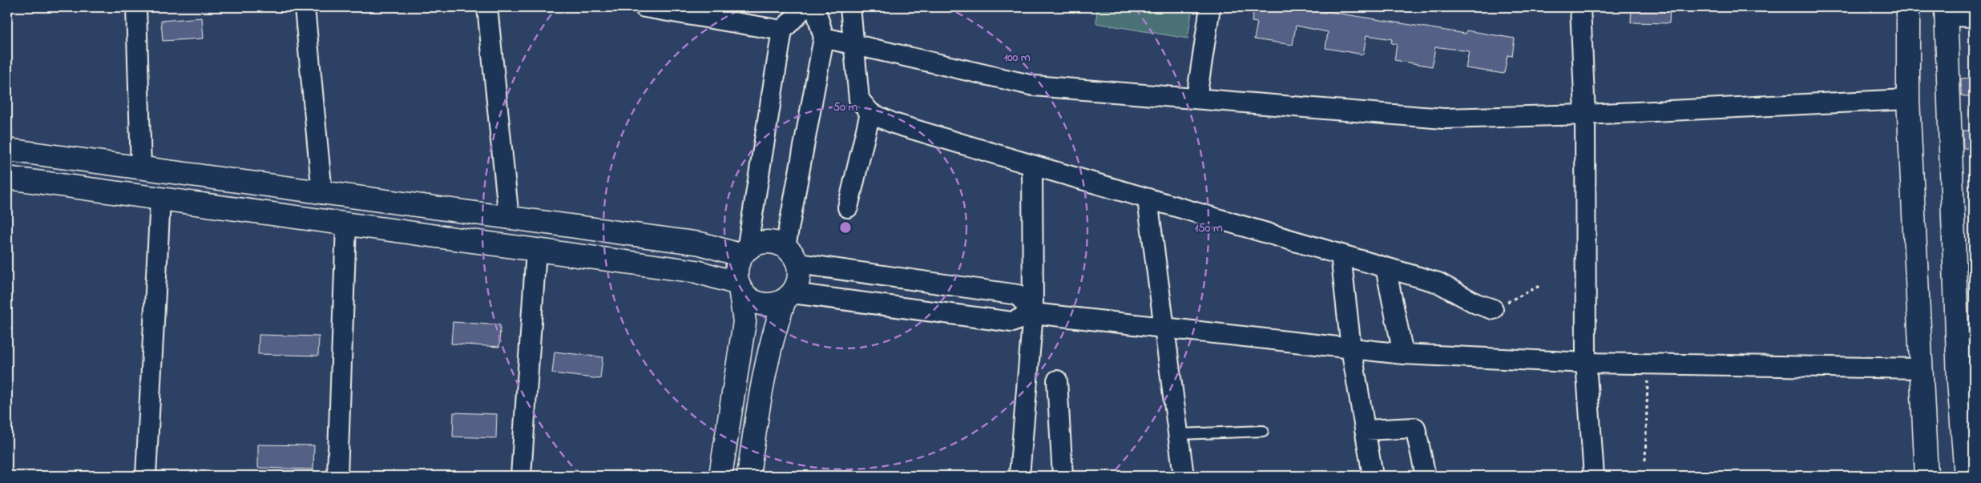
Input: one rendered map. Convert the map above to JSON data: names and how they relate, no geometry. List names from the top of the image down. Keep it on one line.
{"rings":["100 m","50 m","150 m"]}
